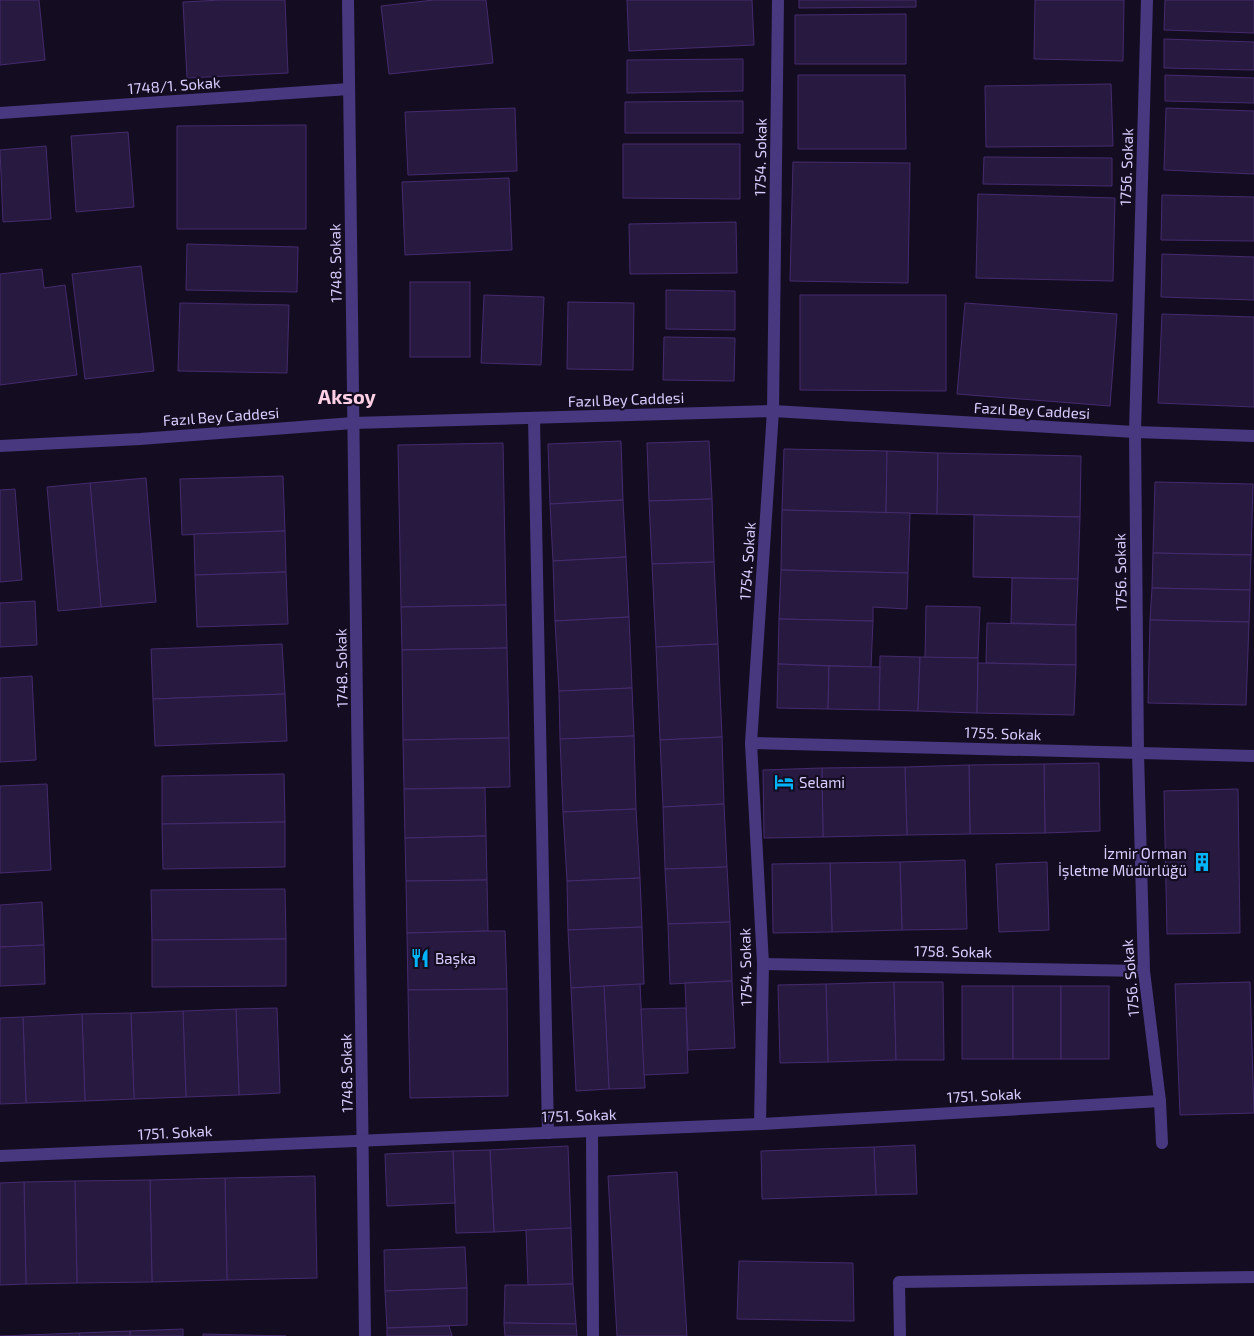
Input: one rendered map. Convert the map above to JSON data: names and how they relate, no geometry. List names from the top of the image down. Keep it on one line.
{"streets":{"street":["1748/1. Sokak","1754. Sokak","1756. Sokak","1748. Sokak","Fazıl Bey Caddesi","1755. Sokak","1758. Sokak","1751. Sokak"]},"crossings":[["1748/1. Sokak","1748. Sokak"],["1754. Sokak","Fazıl Bey Caddesi"],["1754. Sokak","1755. Sokak"],["1754. Sokak","1758. Sokak"],["1754. Sokak","1751. Sokak"],["1756. Sokak","Fazıl Bey Caddesi"],["1756. Sokak","1755. Sokak"],["1756. Sokak","1758. Sokak"],["1756. Sokak","1751. Sokak"],["1748. Sokak","Fazıl Bey Caddesi"],["1748. Sokak","1751. Sokak"]],"districts":["Aksoy"],"places":{"hotel":["Selami"],"building":["İzmir Orman İşletme Müdürlüğü"],"restaurant":["Başka"]}}
